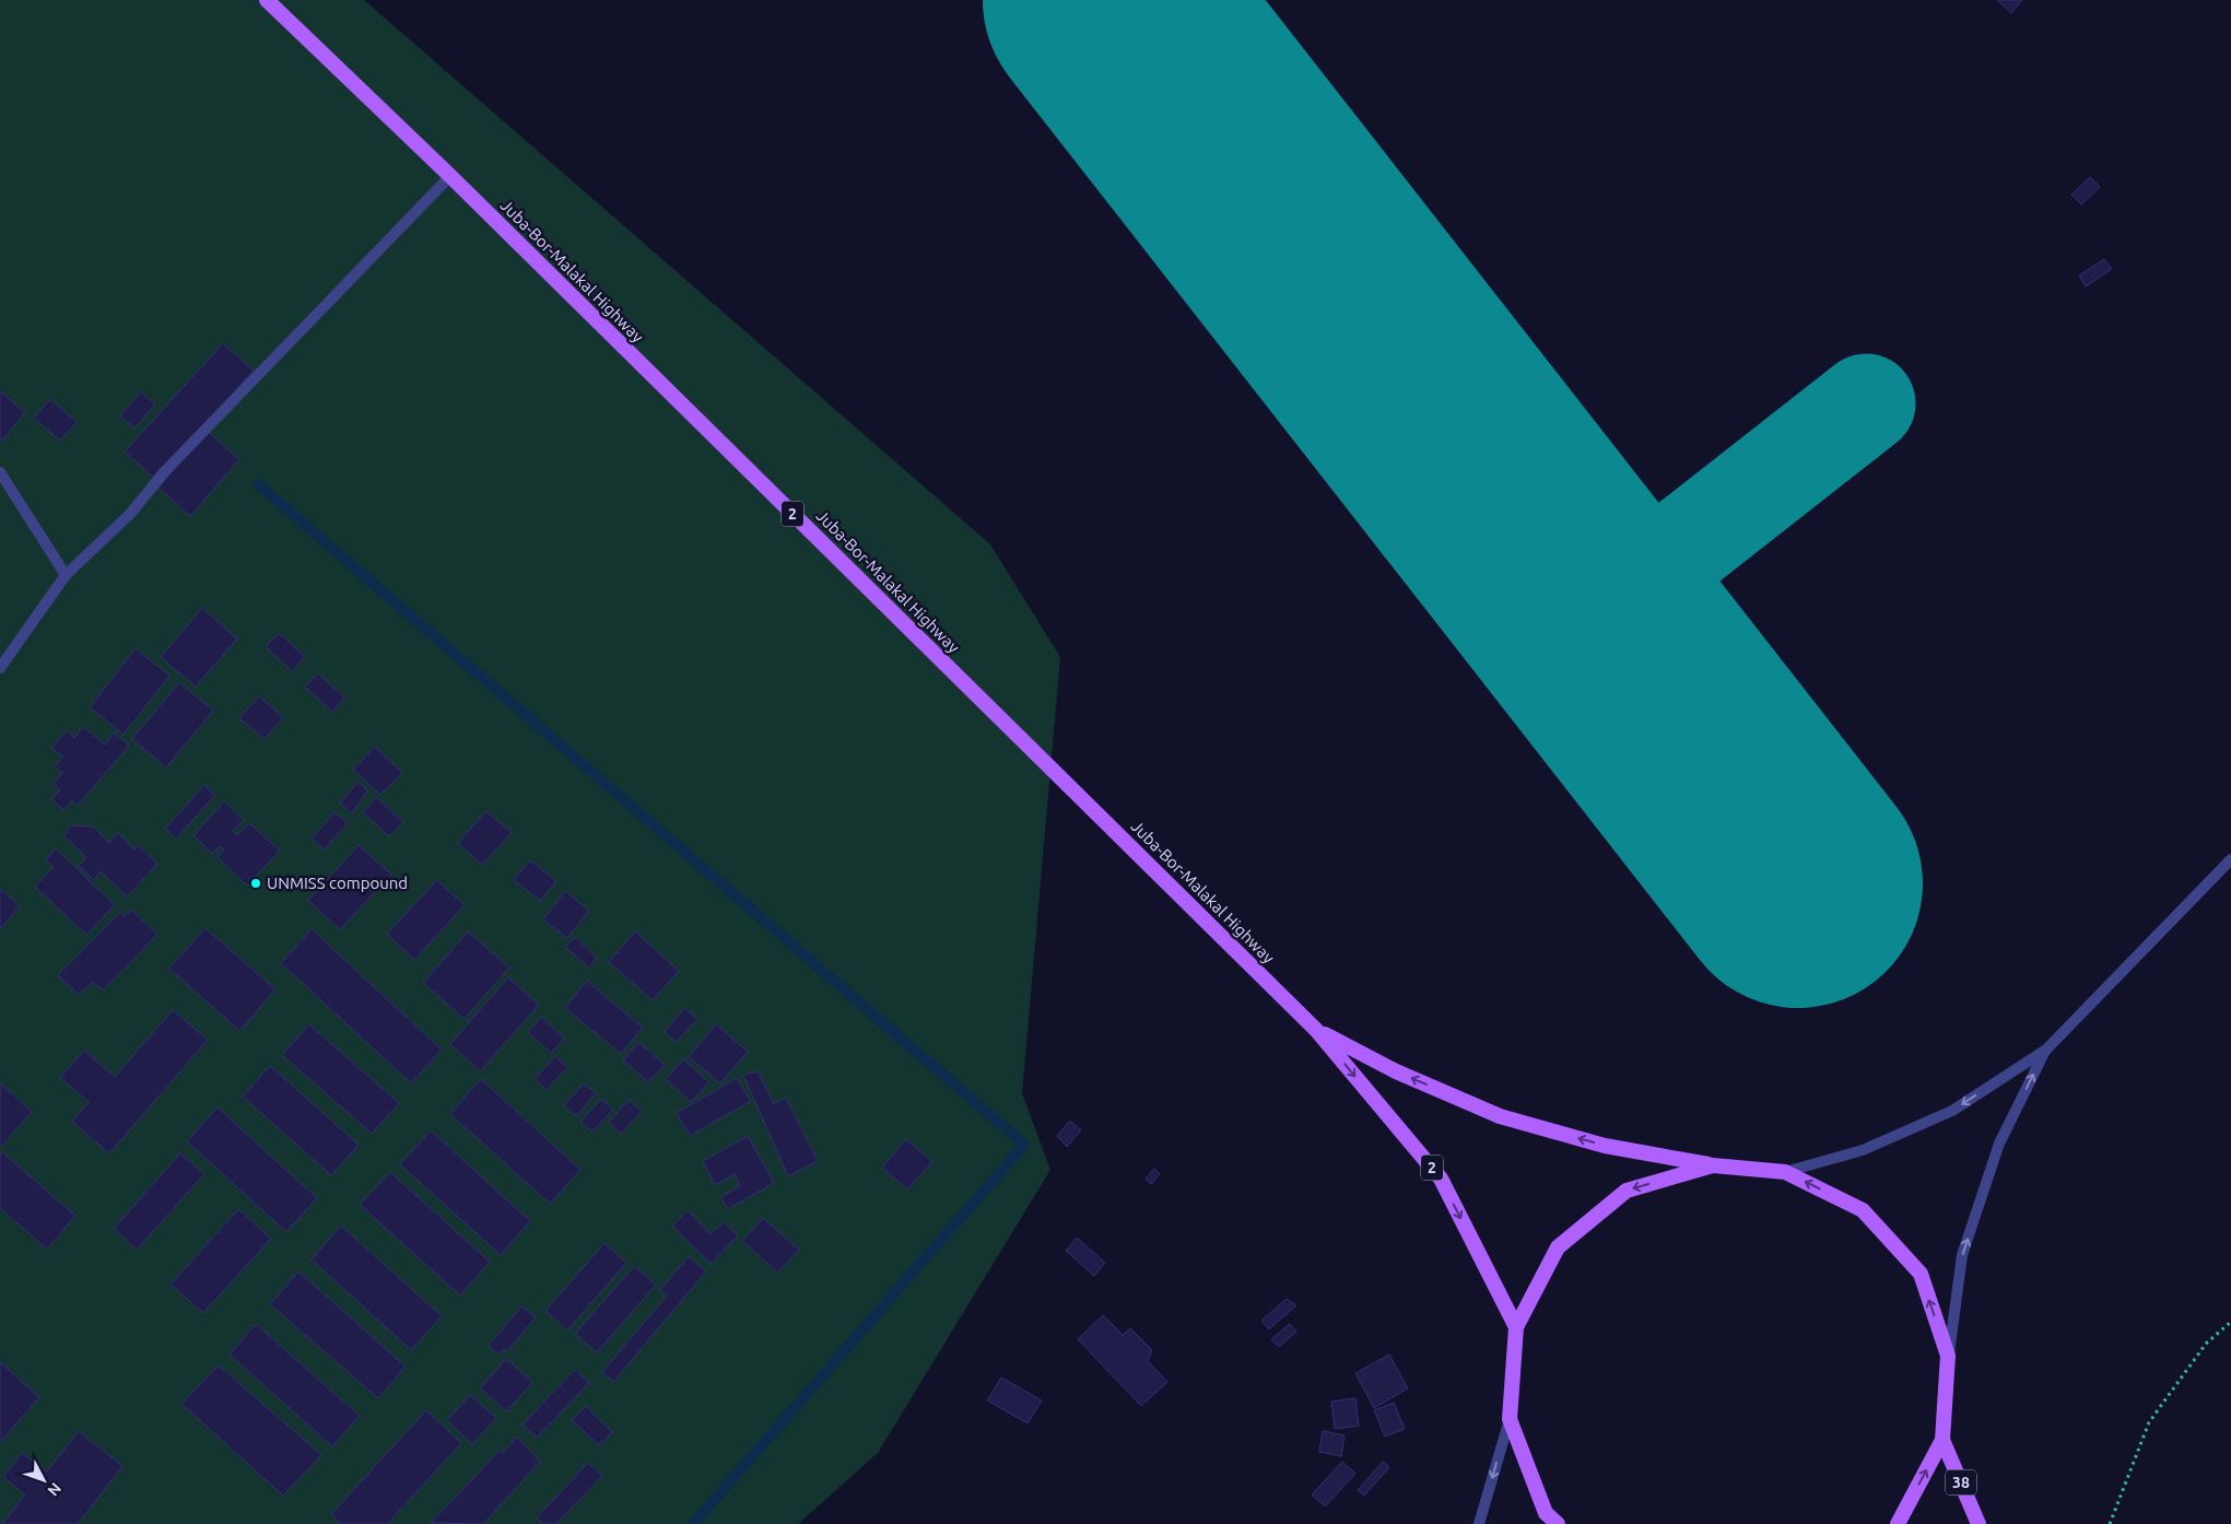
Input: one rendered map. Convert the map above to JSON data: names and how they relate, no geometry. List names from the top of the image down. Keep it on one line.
{"streets":{"main road":["Juba-Bor-Malakal Highway","2","38"]},"places":["UNMISS compound"],"north":"bottom right"}
